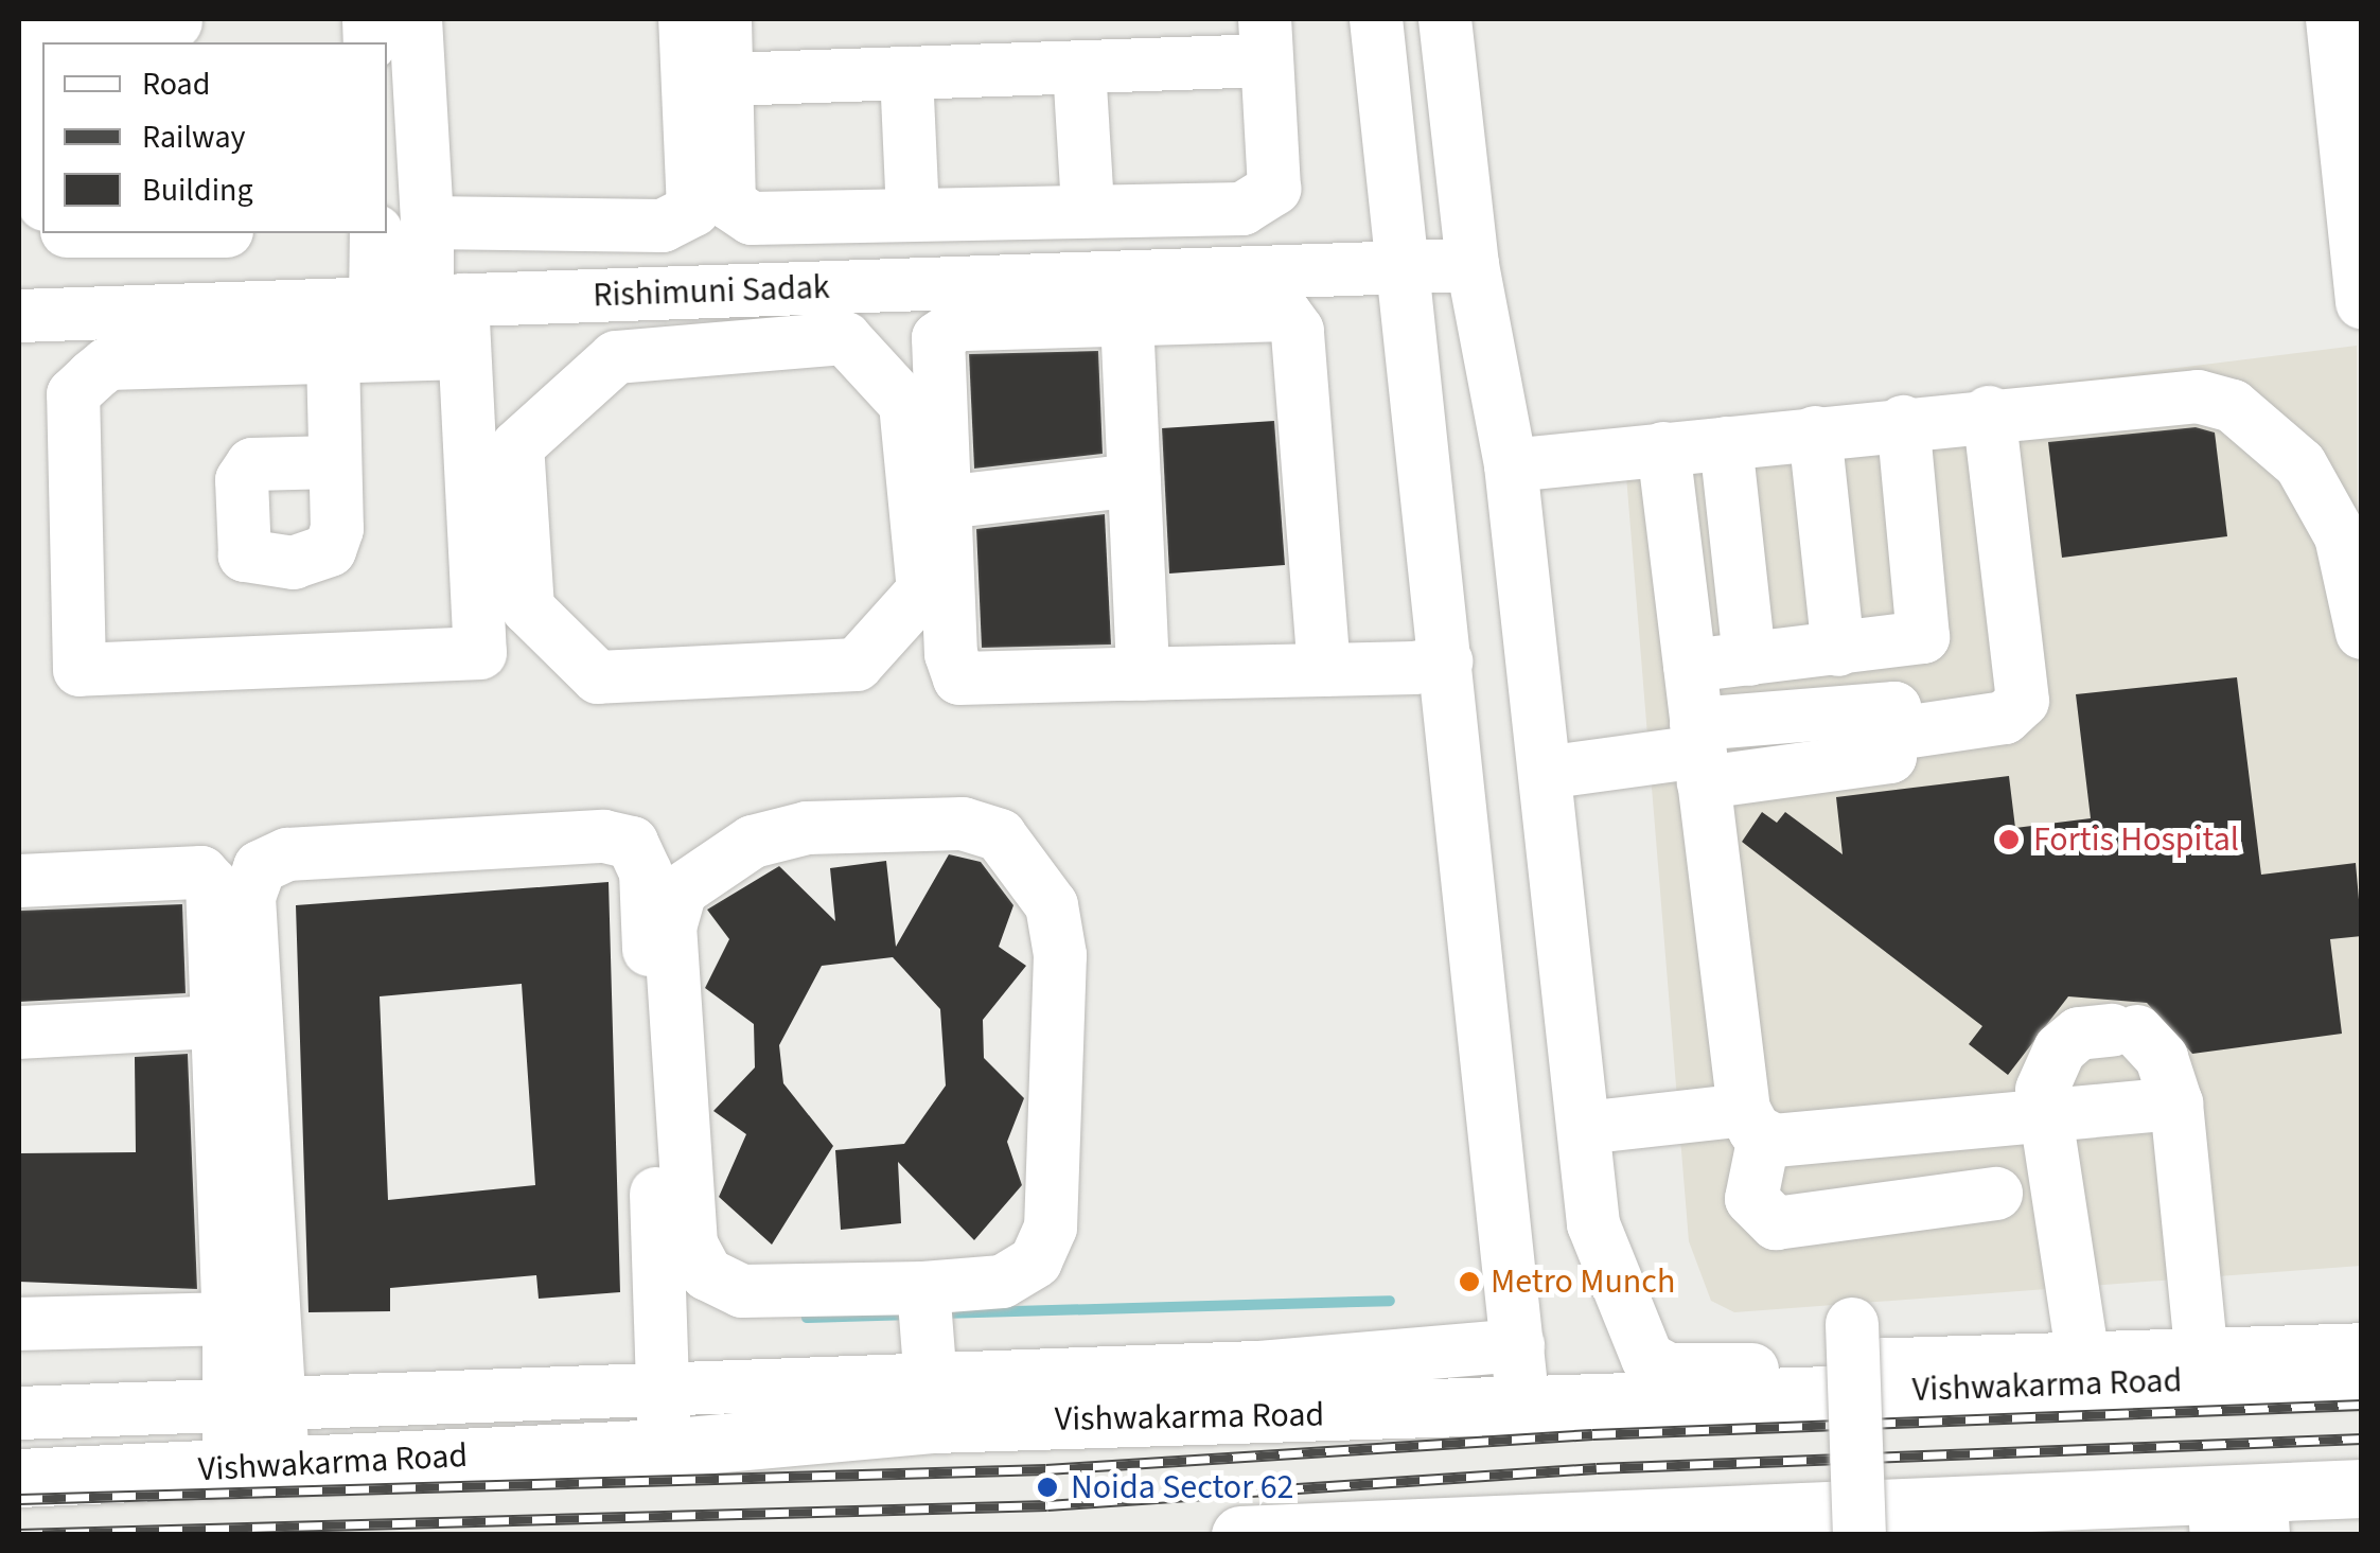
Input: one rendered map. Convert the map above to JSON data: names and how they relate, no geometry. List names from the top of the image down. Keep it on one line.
{"streets":{"main road":["Vishwakarma Road"],"street":["Rishimuni Sadak"]},"places":["Fortis Hospital","Metro Munch","Noida Sector 62"],"legend":["Road","Railway","Building"]}
